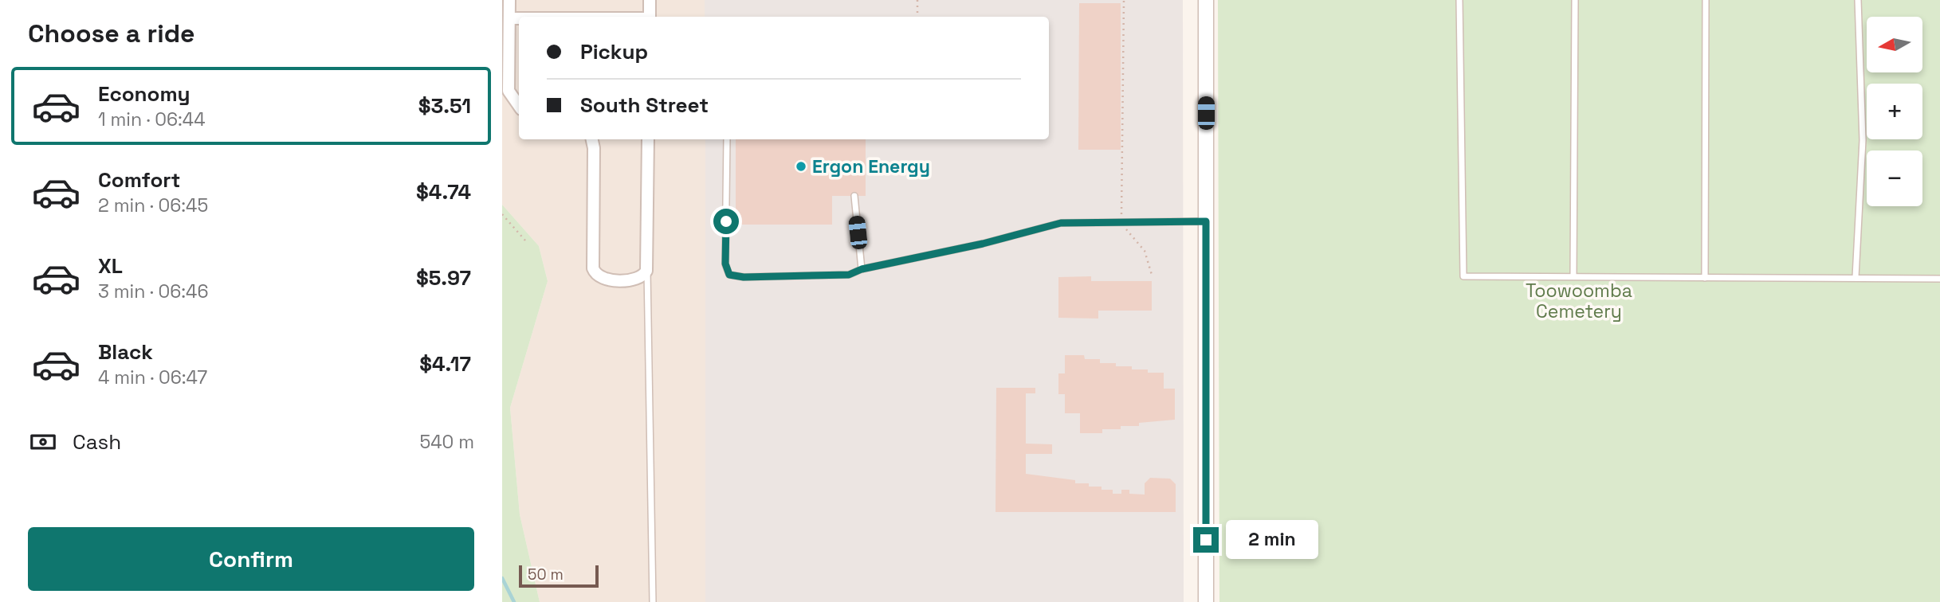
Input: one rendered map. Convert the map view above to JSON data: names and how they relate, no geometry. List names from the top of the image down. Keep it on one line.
{"parks":["Toowoomba Cemetery"],"places":["Ergon Energy"],"scale_bar":"50 m","north":"left","page":{"heading":"Choose a ride","map_buttons":["+","−"],"banner":["Pickup","South Street"],"list":[{"name":"Economy","note":"1 min · 06:44","value":"$3.51"},{"name":"Comfort","note":"2 min · 06:45","value":"$4.74"},{"name":"XL","note":"3 min · 06:46","value":"$5.97"},{"name":"Black","note":"4 min · 06:47","value":"$4.17"}],"pay":["Cash","540 m"],"buttons":"Confirm","bubble":"2 min","scale":"50 m"}}
